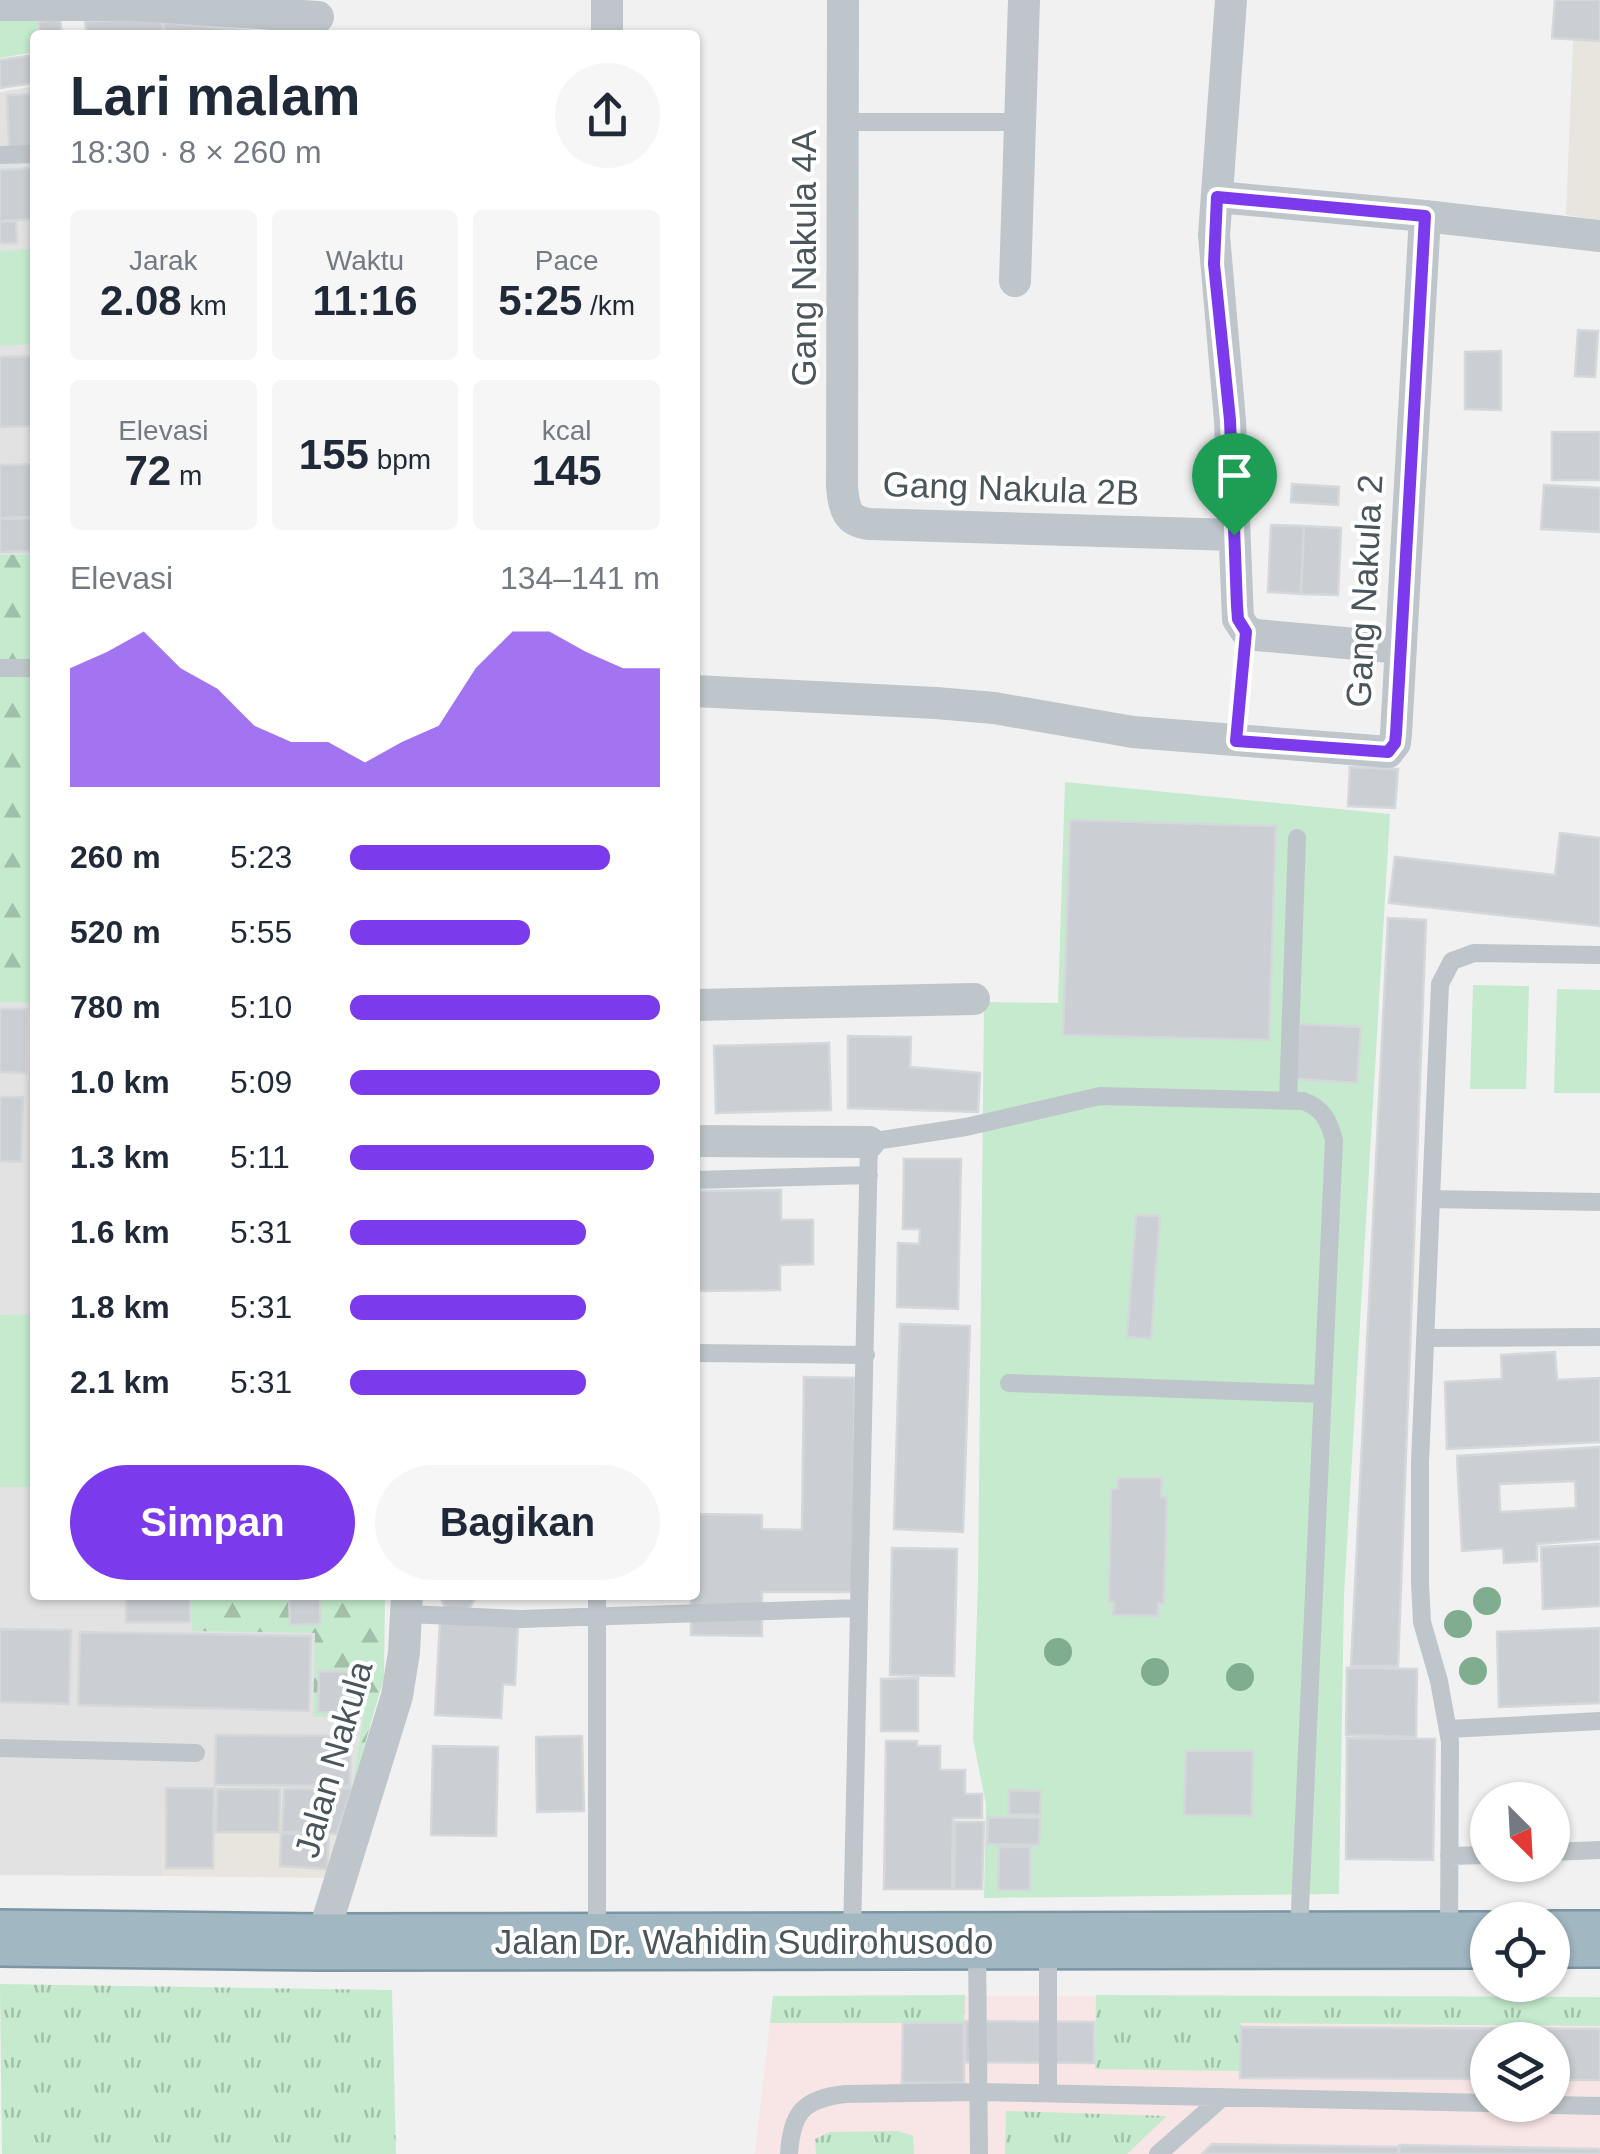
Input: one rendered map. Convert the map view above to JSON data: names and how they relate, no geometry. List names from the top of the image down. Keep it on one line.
{"streets":{"highway":["Jalan Dr. Wahidin Sudirohusodo"],"street":["Gang Nakula 4A","Gang Nakula 2B","Gang Nakula 2","Jalan Nakula"]},"crossings":[["Gang Nakula 4A","Gang Nakula 2B"],["Jalan Nakula","Jalan Dr. Wahidin Sudirohusodo"]],"north":"bottom right","page":{"heading":["Lari malam","18:30 · 8 × 260 m"],"stats":[["Jarak","2.08 km"],["Waktu","11:16"],["Pace","5:25 /km"],["Elevasi","72 m"],["155 bpm"],["kcal","145"]],"chart":["Elevasi","134–141 m"],"list":[{"name":"260 m","note":"5:23"},{"name":"520 m","note":"5:55"},{"name":"780 m","note":"5:10"},{"name":"1.0 km","note":"5:09"},{"name":"1.3 km","note":"5:11"},{"name":"1.6 km","note":"5:31"},{"name":"1.8 km","note":"5:31"},{"name":"2.1 km","note":"5:31"}],"buttons":["Simpan","Bagikan"]}}
